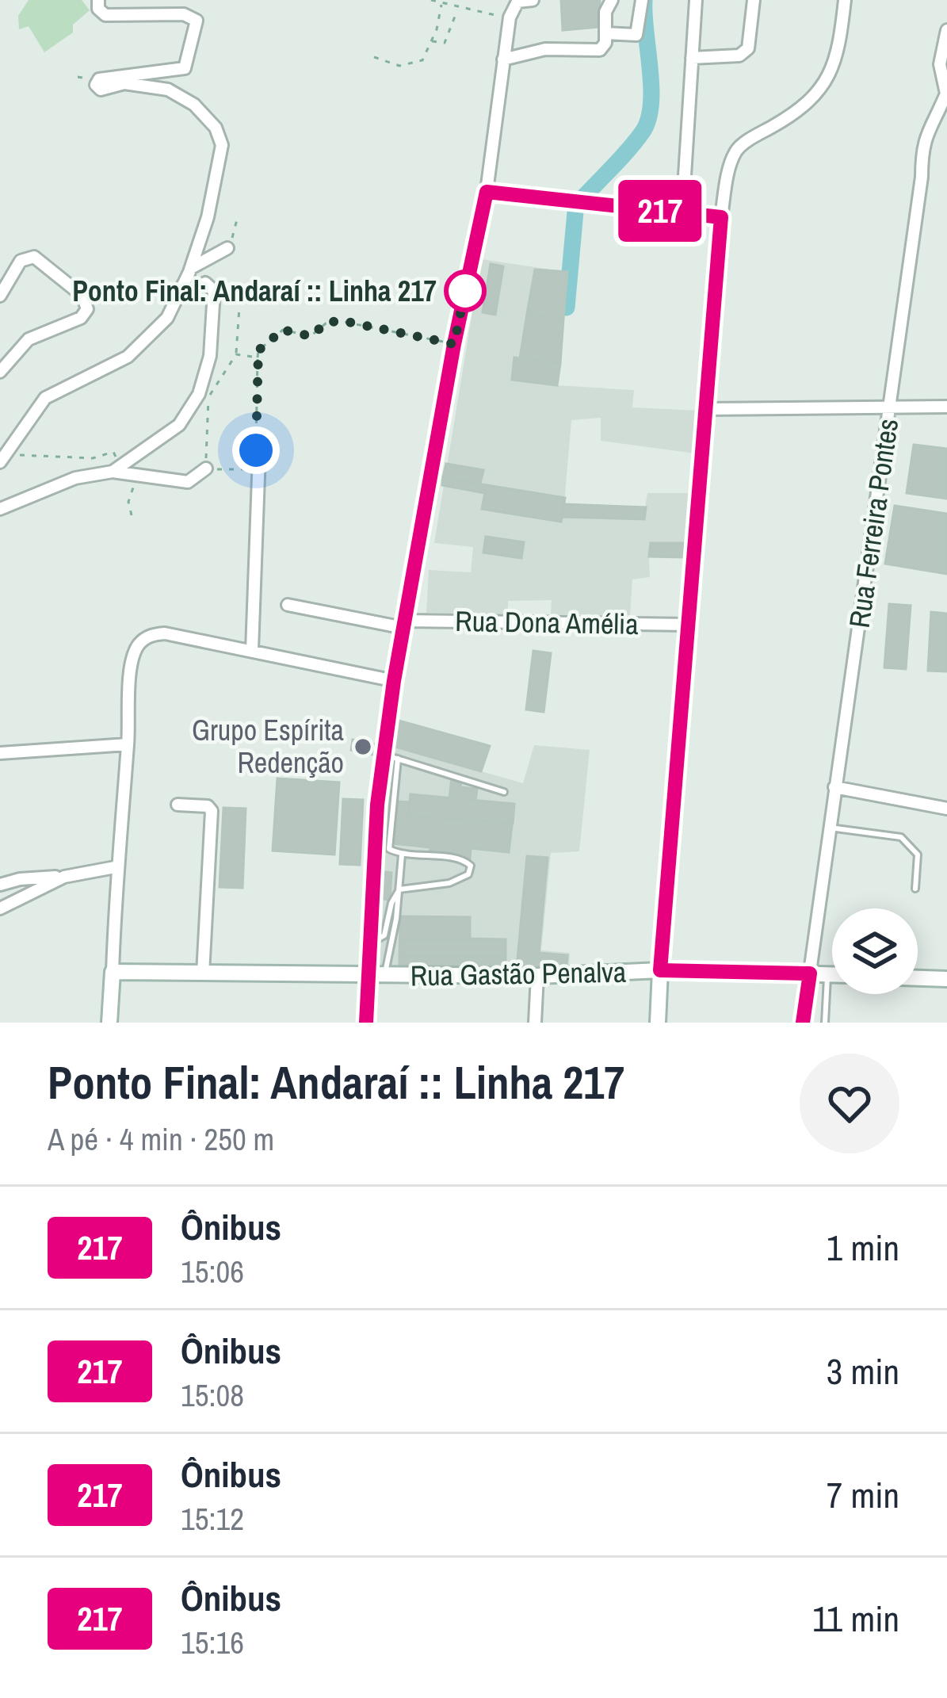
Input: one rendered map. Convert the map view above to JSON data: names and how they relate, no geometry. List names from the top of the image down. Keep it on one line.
{"streets":{"street":["Rua Ferreira Pontes","Rua Dona Amélia","Rua Gastão Penalva"]},"crossings":[["Rua Ferreira Pontes","Rua Gastão Penalva"]],"places":["Ponto Final: Andaraí :: Linha 217","Grupo Espírita Redenção"],"lines":["bus line 217"],"page":{"on_map":"217","heading":["Ponto Final: Andaraí :: Linha 217","A pé · 4 min · 250 m"],"list":[{"mark":"217","name":"Ônibus","note":"15:06","value":"1 min"},{"mark":"217","name":"Ônibus","note":"15:08","value":"3 min"},{"mark":"217","name":"Ônibus","note":"15:12","value":"7 min"},{"mark":"217","name":"Ônibus","note":"15:16","value":"11 min"}]}}
